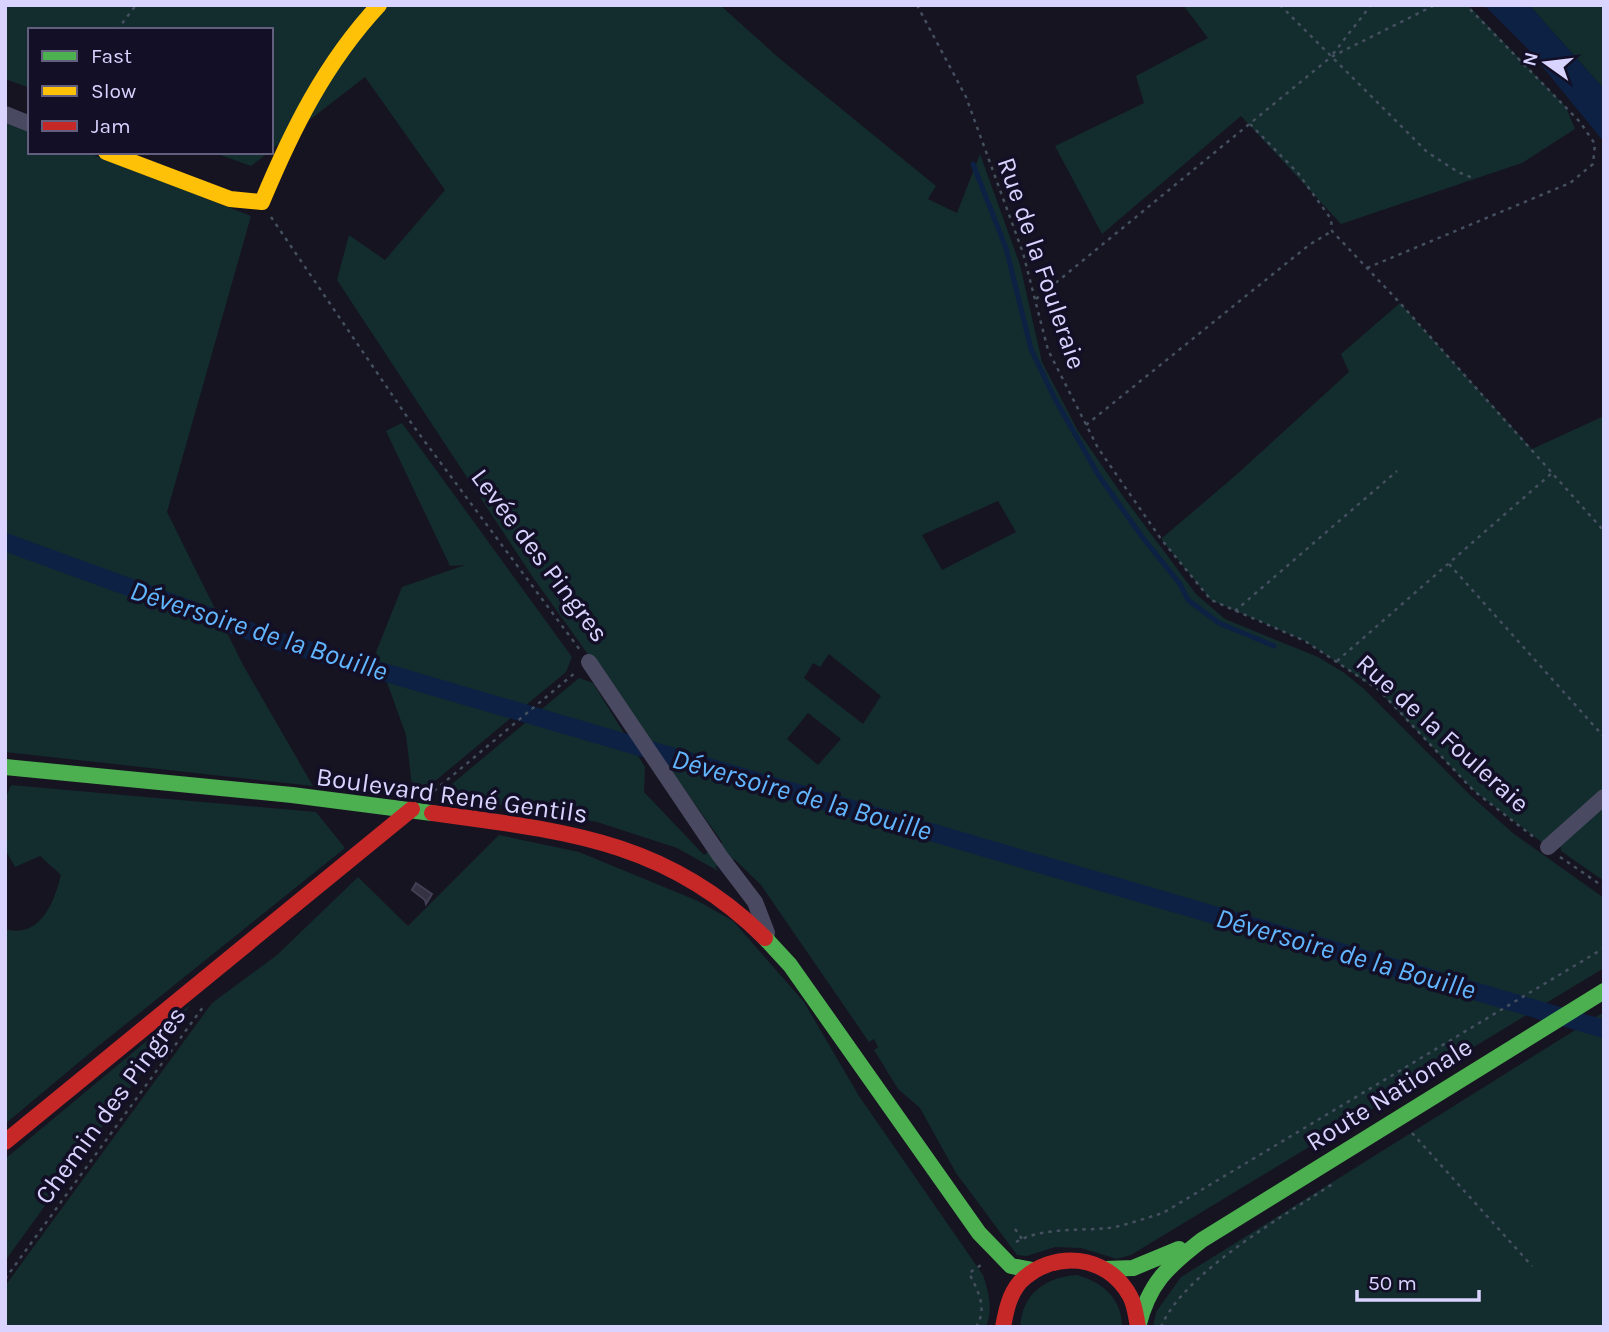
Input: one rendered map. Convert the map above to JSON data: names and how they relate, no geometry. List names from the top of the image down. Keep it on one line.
{"streets":{"main road":["Boulevard René Gentils","Route Nationale"],"street":["Levée des Pingres"],"path":["Rue de la Fouleraie","Chemin des Pingres"]},"crossings":[["Levée des Pingres","Boulevard René Gentils"]],"water":["Déversoire de la Bouille"],"legend":["Fast","Slow","Jam"],"scale_bar":"50 m","north":"left"}
